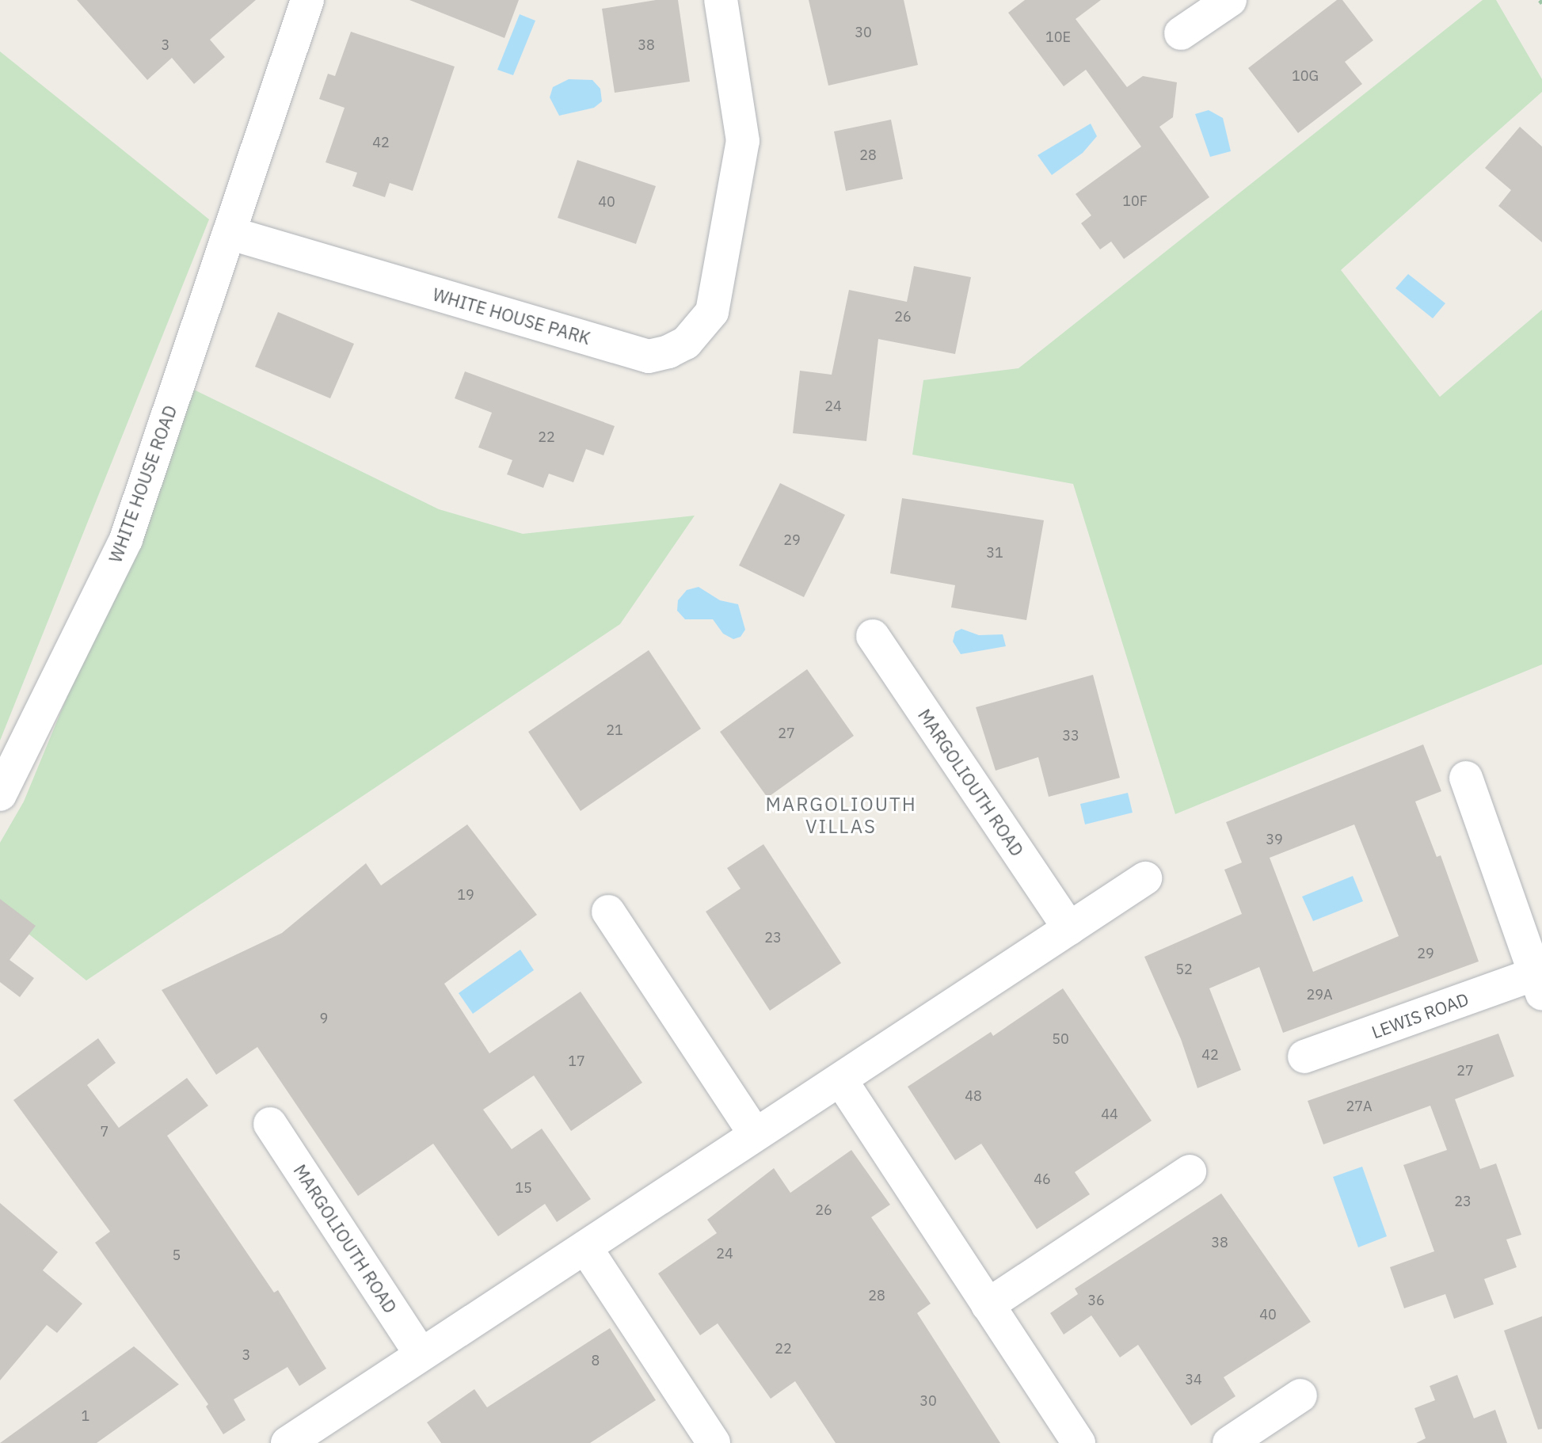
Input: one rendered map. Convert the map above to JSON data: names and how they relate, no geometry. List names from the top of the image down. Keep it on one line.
{"streets":{"street":["WHITE HOUSE PARK","WHITE HOUSE ROAD","MARGOLIOUTH ROAD","LEWIS ROAD"]},"crossings":[["WHITE HOUSE PARK","WHITE HOUSE ROAD"]],"districts":["MARGOLIOUTH VILLAS"],"house_numbers":["30","10E","3","38","10G","42","28","10F","40","26","24","22","29","31","21","27","33","39","19","23","29","52","29A","9","50","42","17","27","48","27A","44","7","46","15","23","26","38","24","5","28","36","40","22","3","8","34","30","1"]}
